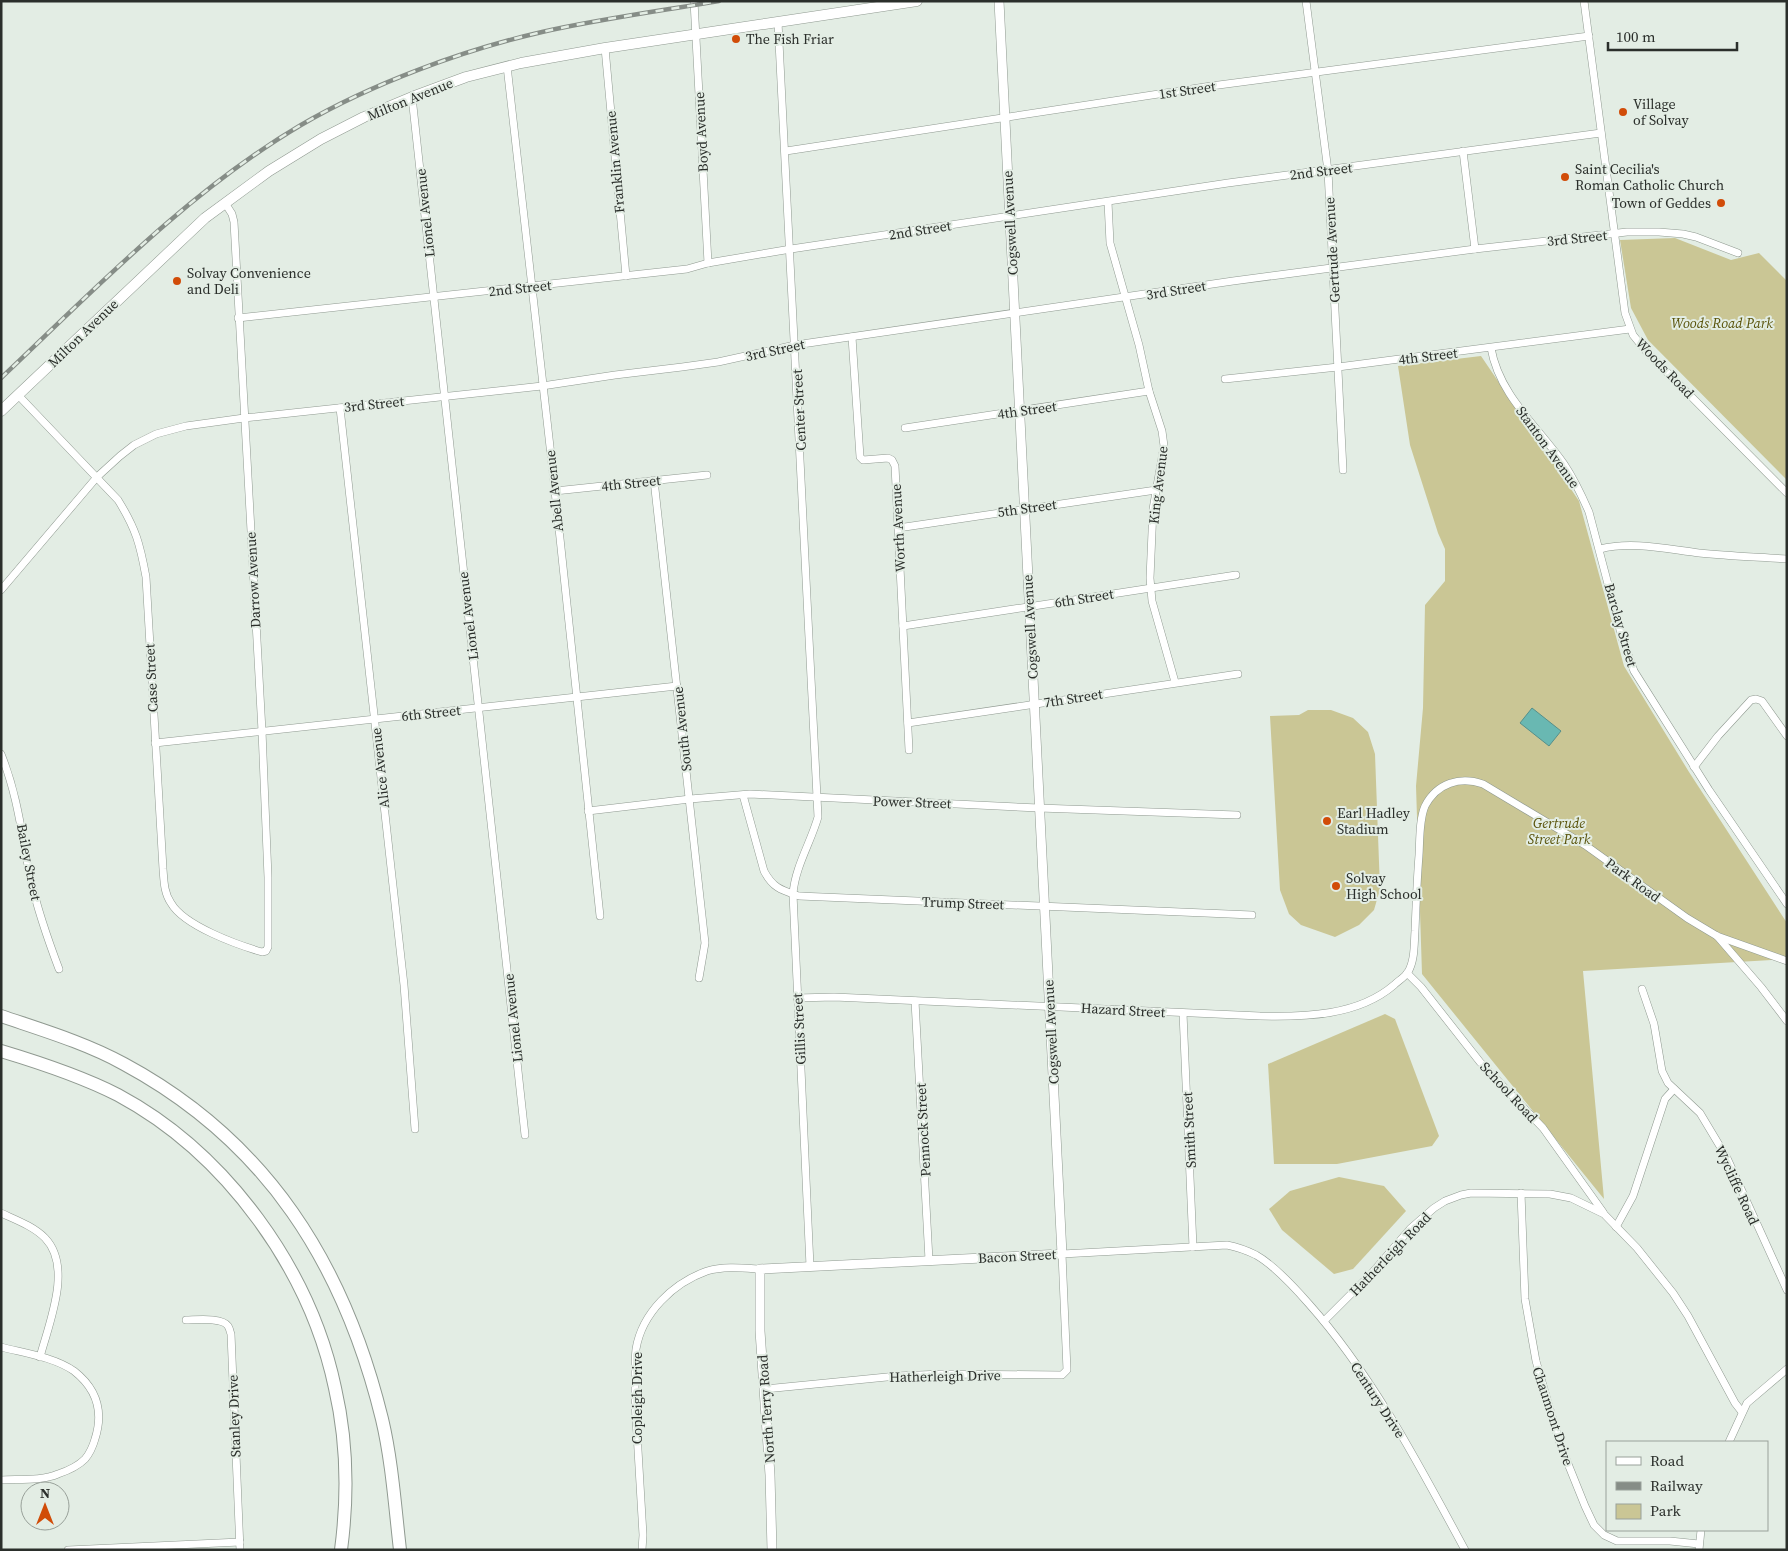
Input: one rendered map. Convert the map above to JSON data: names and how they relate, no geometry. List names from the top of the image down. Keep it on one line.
{"streets":{"main road":["Milton Avenue"],"street":["1st Street","Boyd Avenue","Franklin Avenue","2nd Street","Lionel Avenue","Cogswell Avenue","3rd Street","Gertrude Avenue","4th Street","Woods Road","Center Street","Stanton Avenue","King Avenue","Abell Avenue","5th Street","Worth Avenue","Darrow Avenue","6th Street","Barclay Street","Case Street","7th Street","South Avenue","Alice Avenue","Power Street","Bailey Street","Park Road","Trump Street","Hazard Street","Gillis Street","School Road","Pennock Street","Smith Street","Wycliffe Road","Hatherleigh Road","Bacon Street","Hatherleigh Drive","Copleigh Drive","Century Drive","North Terry Road","Stanley Drive","Chaumont Drive"]},"crossings":[["1st Street","Cogswell Avenue"],["1st Street","Gertrude Avenue"],["1st Street","Woods Road"],["1st Street","Center Street"],["Milton Avenue","Boyd Avenue"],["Milton Avenue","Franklin Avenue"],["Milton Avenue","Lionel Avenue"],["Milton Avenue","Center Street"],["Milton Avenue","Abell Avenue"],["Milton Avenue","Darrow Avenue"],["Milton Avenue","Case Street"],["Boyd Avenue","2nd Street"],["Franklin Avenue","2nd Street"],["2nd Street","Lionel Avenue"],["2nd Street","Cogswell Avenue"],["2nd Street","Gertrude Avenue"],["2nd Street","Woods Road"],["2nd Street","Center Street"],["2nd Street","King Avenue"],["2nd Street","Abell Avenue"],["2nd Street","Darrow Avenue"],["Lionel Avenue","3rd Street"],["Lionel Avenue","6th Street"],["Cogswell Avenue","3rd Street"],["Cogswell Avenue","4th Street"],["Cogswell Avenue","5th Street"],["Cogswell Avenue","6th Street"],["Cogswell Avenue","7th Street"],["Cogswell Avenue","Power Street"],["Cogswell Avenue","Trump Street"],["Cogswell Avenue","Hazard Street"],["Cogswell Avenue","Bacon Street"],["Cogswell Avenue","Hatherleigh Drive"],["3rd Street","Gertrude Avenue"],["3rd Street","Woods Road"],["3rd Street","Center Street"],["3rd Street","King Avenue"],["3rd Street","Abell Avenue"],["3rd Street","Worth Avenue"],["3rd Street","Darrow Avenue"],["3rd Street","Case Street"],["3rd Street","Alice Avenue"],["Gertrude Avenue","4th Street"],["4th Street","Woods Road"],["4th Street","Stanton Avenue"],["4th Street","King Avenue"],["4th Street","Abell Avenue"],["4th Street","South Avenue"],["Center Street","Power Street"],["Center Street","Gillis Street"],["Stanton Avenue","Barclay Street"],["King Avenue","5th Street"],["King Avenue","6th Street"],["King Avenue","7th Street"],["Abell Avenue","6th Street"],["Abell Avenue","Power Street"],["5th Street","Worth Avenue"],["Worth Avenue","6th Street"],["Worth Avenue","7th Street"],["Darrow Avenue","6th Street"],["Darrow Avenue","Case Street"],["6th Street","Case Street"],["6th Street","South Avenue"],["6th Street","Alice Avenue"],["South Avenue","Power Street"],["Power Street","Trump Street"],["Power Street","Gillis Street"],["Park Road","Hazard Street"],["Park Road","School Road"],["Trump Street","Gillis Street"],["Hazard Street","Gillis Street"],["Hazard Street","School Road"],["Hazard Street","Pennock Street"],["Hazard Street","Smith Street"],["Gillis Street","Bacon Street"],["School Road","Hatherleigh Road"],["Pennock Street","Bacon Street"],["Smith Street","Bacon Street"],["Hatherleigh Road","Century Drive"],["Hatherleigh Road","Chaumont Drive"],["Bacon Street","Hatherleigh Drive"],["Bacon Street","Copleigh Drive"],["Bacon Street","Century Drive"],["Bacon Street","North Terry Road"],["Hatherleigh Drive","North Terry Road"],["Copleigh Drive","North Terry Road"]],"parks":["Woods Road Park","Gertrude Street Park"],"places":["The Fish Friar","Village of Solvay","Saint Cecilia's Roman Catholic Church","Town of Geddes","Solvay Convenience and Deli","Earl Hadley Stadium","Solvay High School"],"legend":["Road","Railway","Park"],"scale_bar":"100 m","north":"top"}
